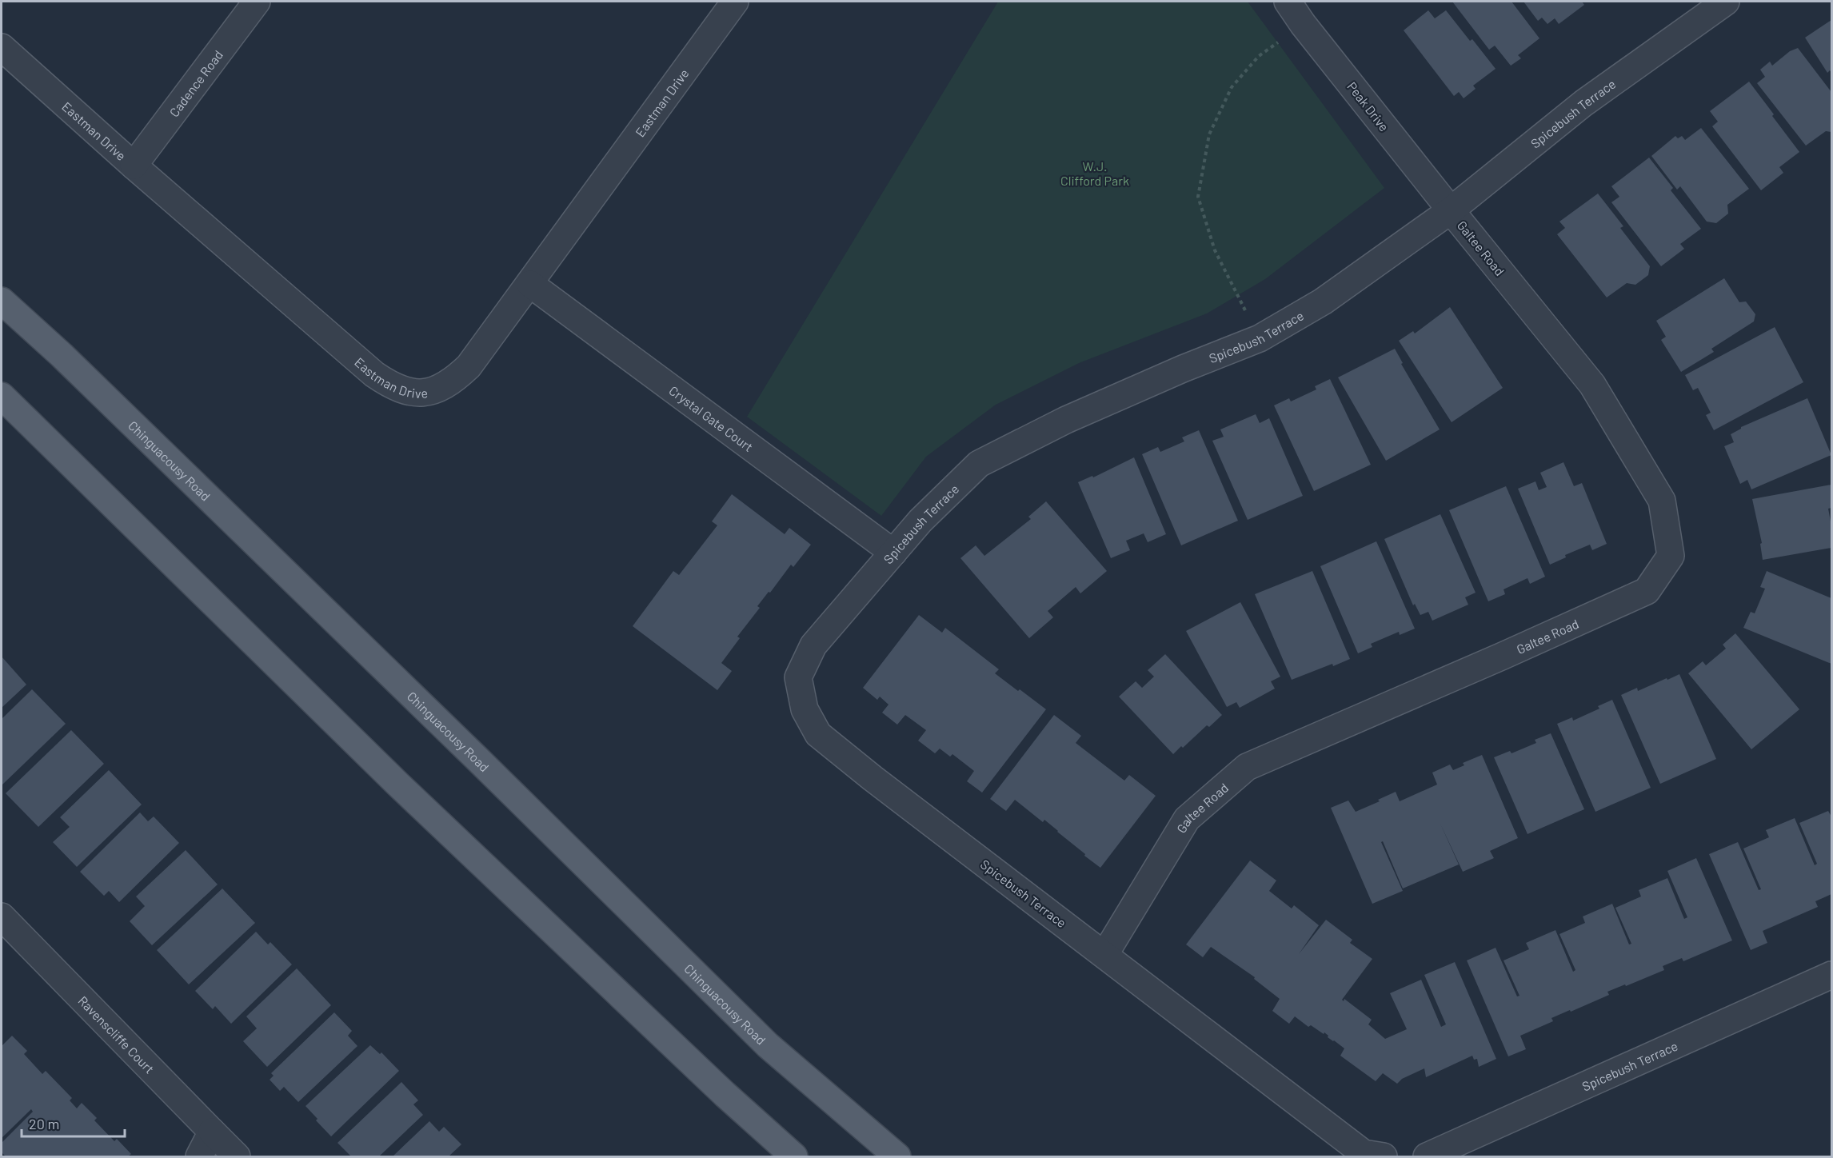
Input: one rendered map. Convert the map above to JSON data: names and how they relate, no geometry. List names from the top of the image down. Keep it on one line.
{"streets":{"main road":["Chinguacousy Road"],"street":["Cadence Road","Eastman Drive","Peak Drive","Spicebush Terrace","Galtee Road","Crystal Gate Court","Ravenscliffe Court"]},"crossings":[["Cadence Road","Eastman Drive"],["Eastman Drive","Crystal Gate Court"],["Peak Drive","Spicebush Terrace"],["Peak Drive","Galtee Road"],["Spicebush Terrace","Galtee Road"],["Spicebush Terrace","Crystal Gate Court"]],"parks":["W.J. Clifford Park"],"scale_bar":"20 m"}
